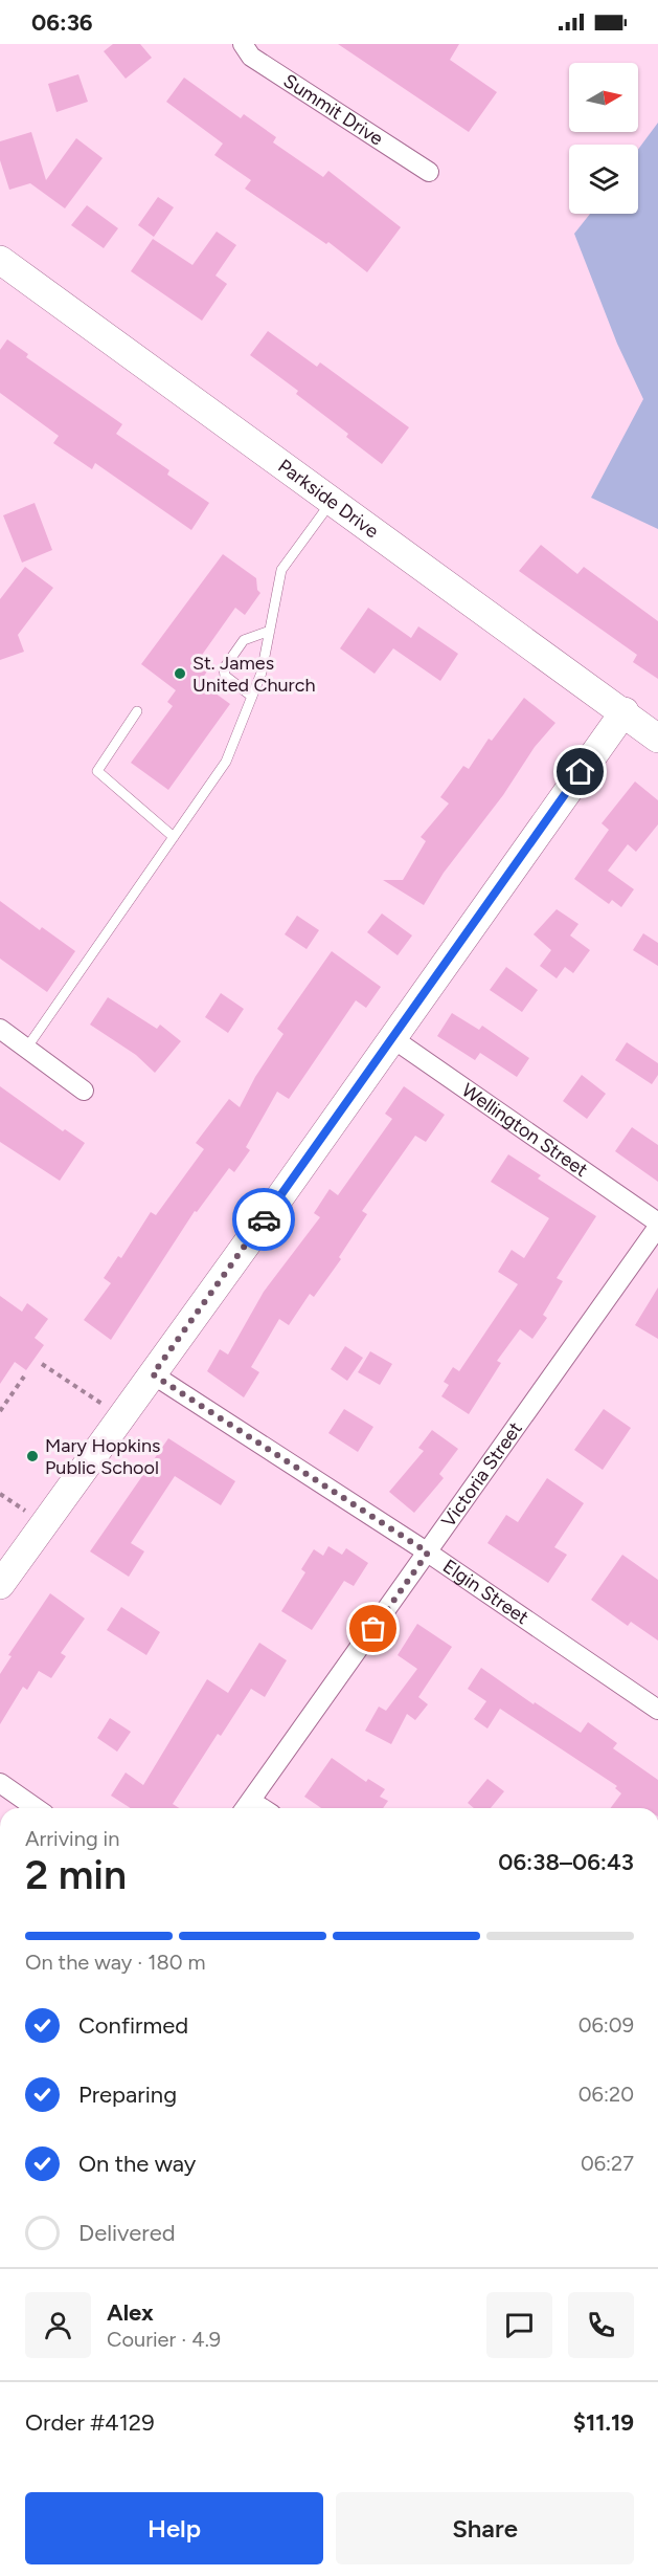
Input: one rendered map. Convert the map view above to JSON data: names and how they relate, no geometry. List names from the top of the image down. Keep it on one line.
{"streets":{"main road":["Parkside Drive"],"street":["Summit Drive","Wellington Street","Victoria Street","Elgin Street"]},"crossings":[["Wellington Street","Victoria Street"],["Victoria Street","Elgin Street"]],"places":["St. James United Church","Mary Hopkins Public School"],"north":"right","page":{"status":"06:36","heading":["2 min","Arriving in","06:38–06:43"],"panel":["Alex","Courier · 4.9","Order #4129","$11.19"],"bar":"On the way · 180 m","list":[["Confirmed","06:09"],["Preparing","06:20"],["On the way","06:27"],"Delivered"],"buttons":["Help","Share"]}}
